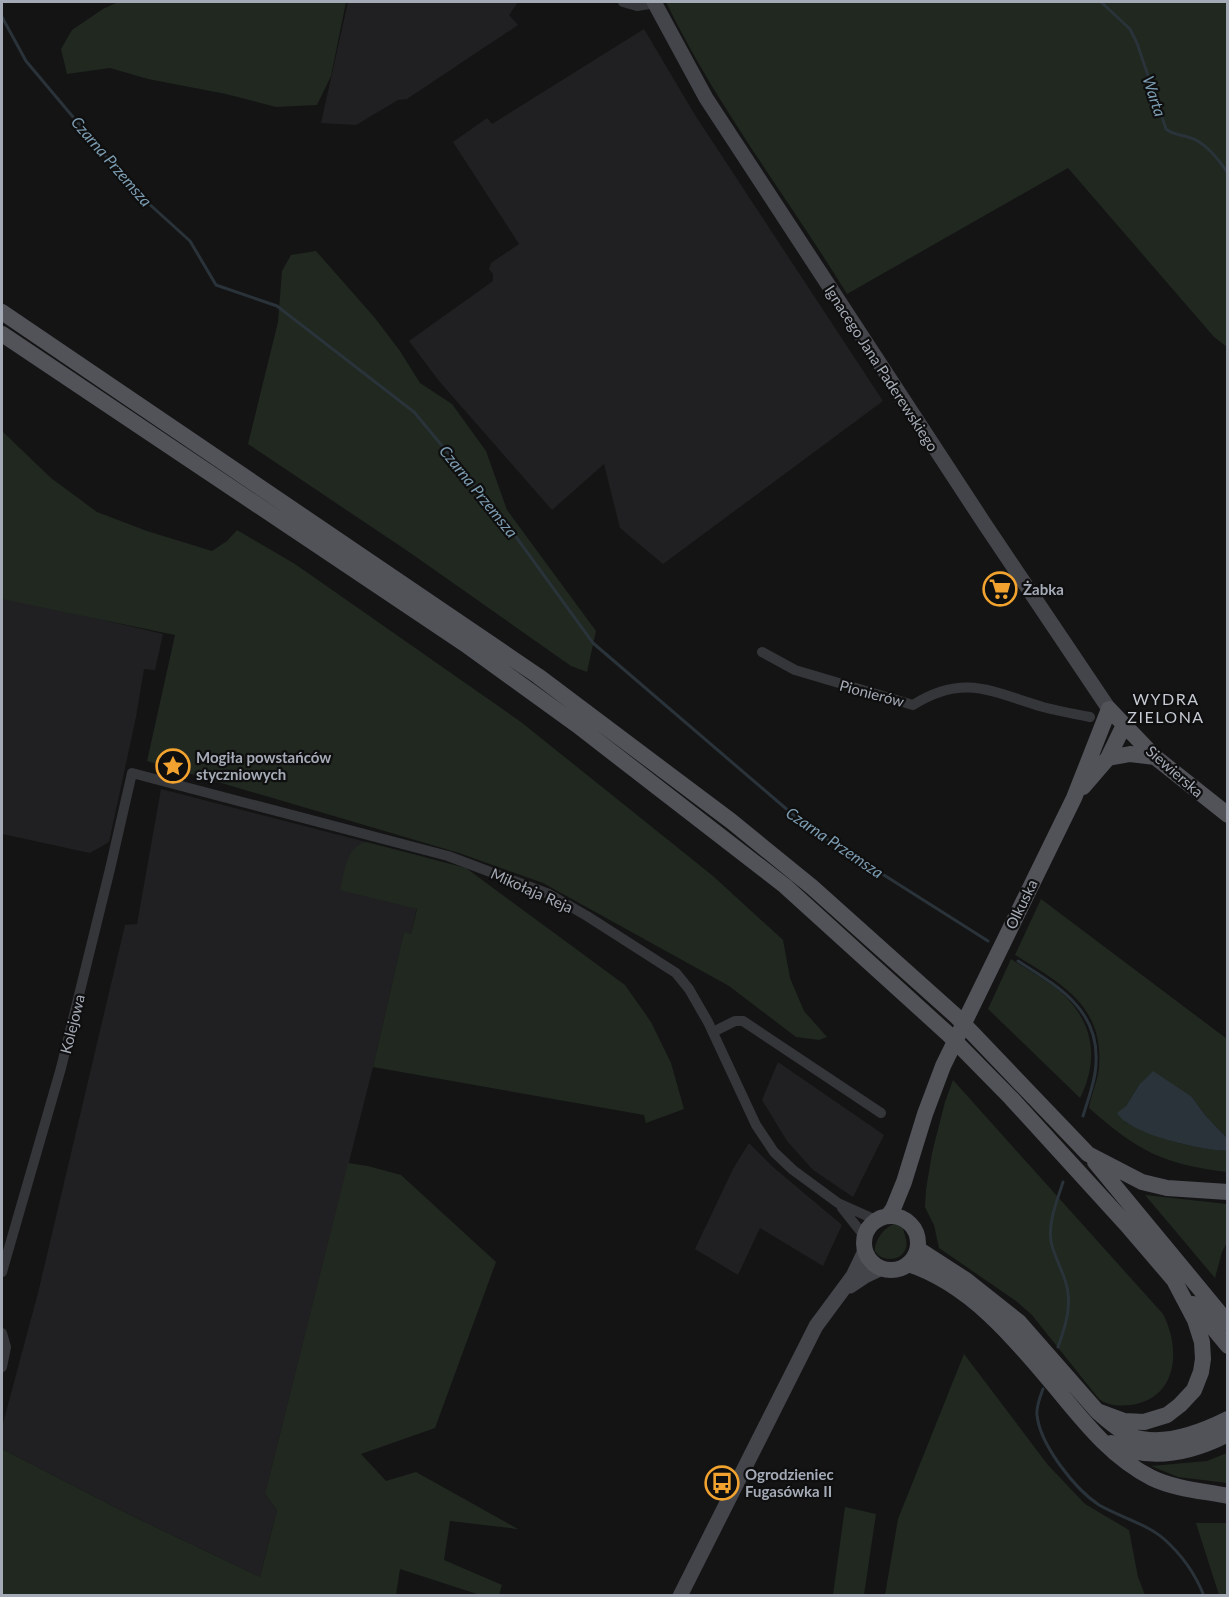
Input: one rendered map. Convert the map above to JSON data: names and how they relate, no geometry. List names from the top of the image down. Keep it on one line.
{"streets":{"main road":["Ignacego Jana Paderewskiego","Siewierska","Olkuska"],"street":["Pionierów","Mikołaja Reja","Kolejowa"]},"crossings":[["Ignacego Jana Paderewskiego","Siewierska"],["Ignacego Jana Paderewskiego","Olkuska"],["Siewierska","Olkuska"],["Mikołaja Reja","Kolejowa"]],"districts":["WYDRA ZIELONA"],"water":["Warta","Czarna Przemsza"],"places":{"supermarket":["Żabka"],"place":["Mogiła powstańców styczniowych"],"bus stop":["Ogrodzieniec Fugasówka II"]}}
